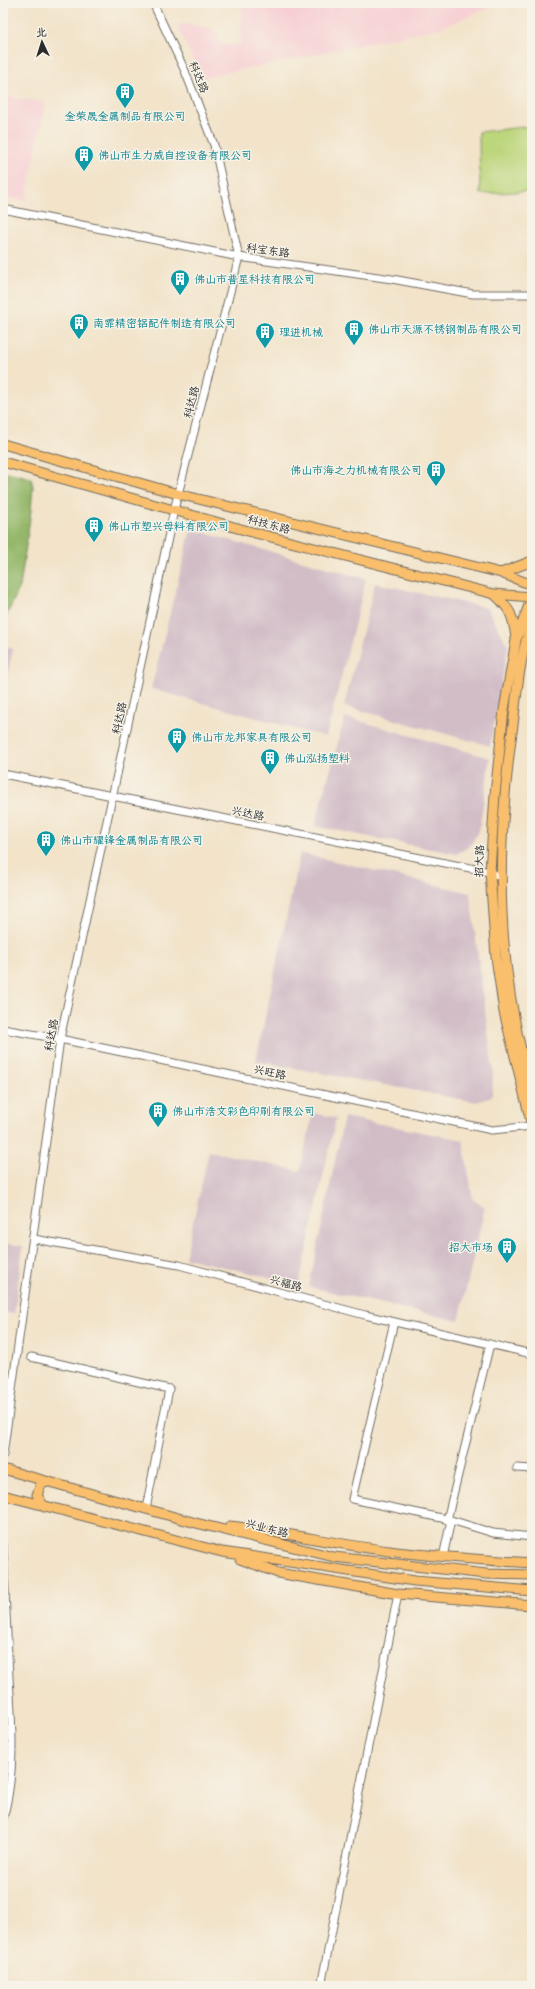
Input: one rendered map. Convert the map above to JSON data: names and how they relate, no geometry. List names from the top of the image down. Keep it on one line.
{"streets":{"main road":["科技东路","招大路","兴业东路"],"street":["科达路","科宝东路","兴达路","兴旺路","兴福路"]},"crossings":[["科达路","科宝东路"],["科达路","科技东路"],["科达路","兴达路"],["科达路","兴旺路"],["科达路","兴福路"],["科技东路","招大路"],["兴达路","招大路"],["招大路","兴旺路"]],"places":{"building":["金荣晟金属制品有限公司","佛山市生力威自控设备有限公司","佛山市普星科技有限公司","南霏精密铝配件制造有限公司","佛山市天源不锈钢制品有限公司","理进机械","佛山市海之力机械有限公司","佛山市塑兴母料有限公司","佛山市龙邦家具有限公司","佛山泓扬塑料","佛山市耀锋金属制品有限公司","佛山市浩文彩色印刷有限公司","招大市场"]},"north":"top"}
